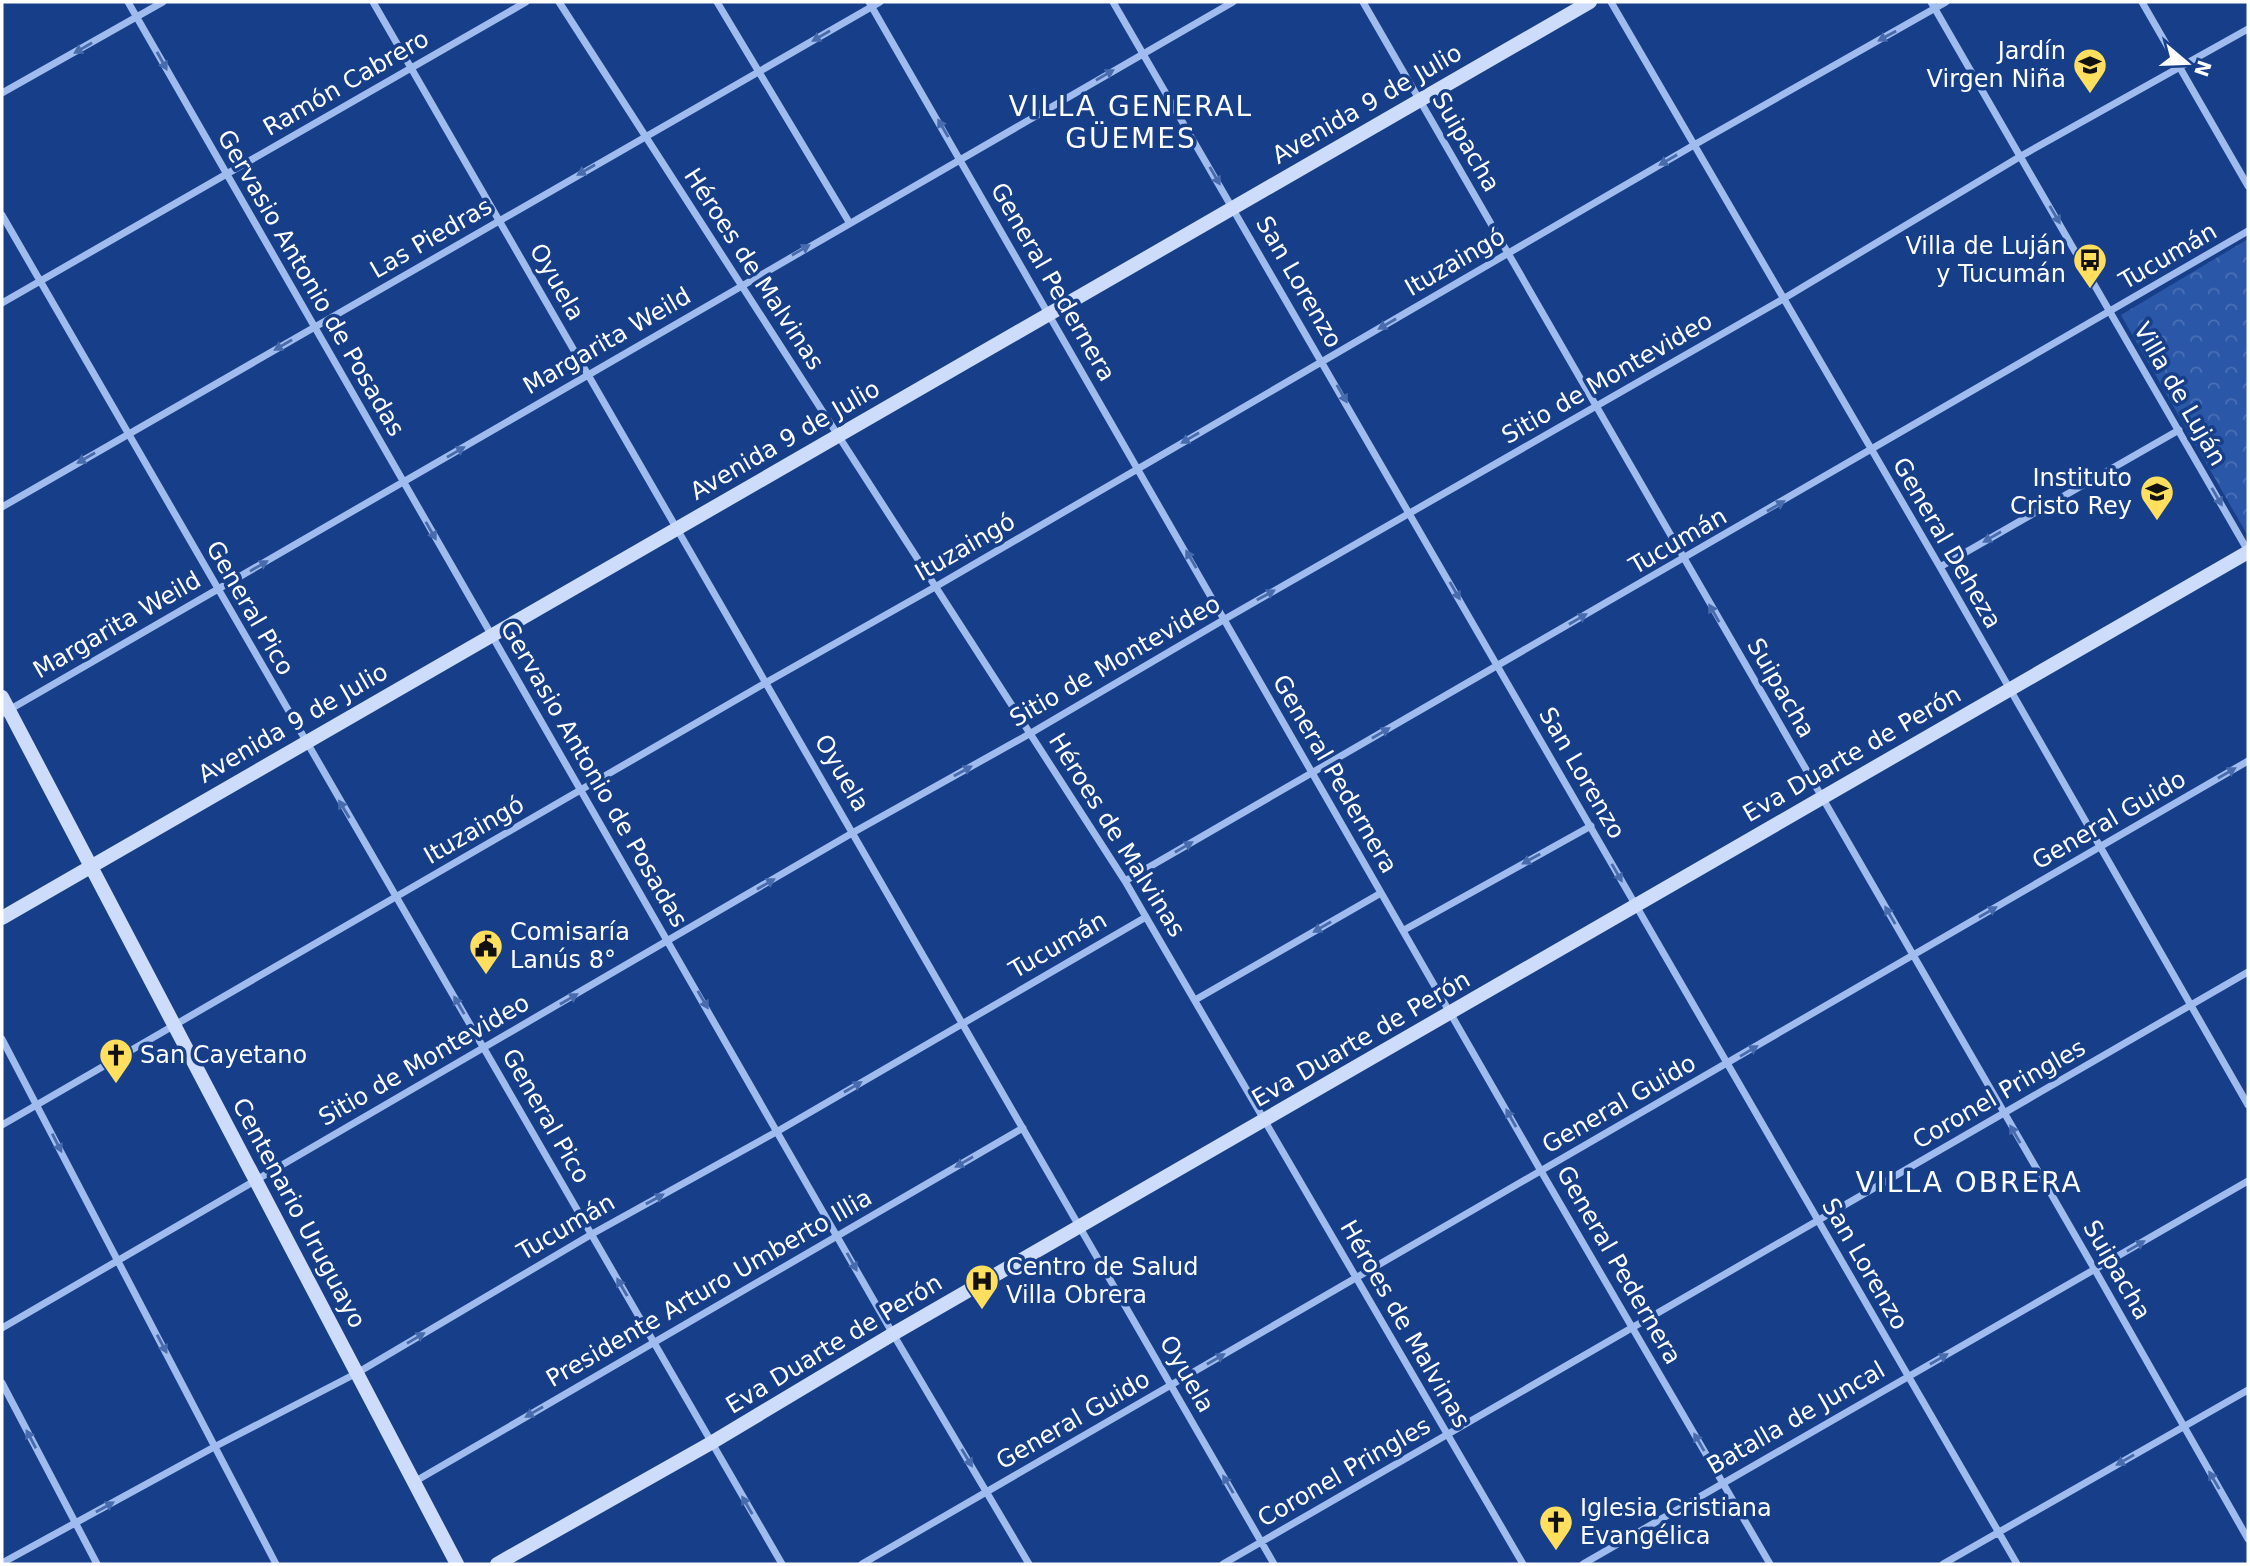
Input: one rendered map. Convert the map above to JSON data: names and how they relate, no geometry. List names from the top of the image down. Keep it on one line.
{"streets":{"main road":["Avenida 9 de Julio","Eva Duarte de Perón","Centenario Uruguayo"],"street":["Ramón Cabrero","Suipacha","Las Piedras","Tucumán","Ituzaingó","Héroes de Malvinas","Oyuela","General Pedernera","San Lorenzo","Gervasio Antonio de Posadas","Margarita Weild","Sitio de Montevideo","Villa de Luján","General Deheza","General Pico","General Guido","Coronel Pringles","Presidente Arturo Umberto Illia","Batalla de Juncal"]},"crossings":[["Ramón Cabrero","Oyuela"],["Ramón Cabrero","Gervasio Antonio de Posadas"],["Ramón Cabrero","General Pico"],["Avenida 9 de Julio","Suipacha"],["Avenida 9 de Julio","Héroes de Malvinas"],["Avenida 9 de Julio","Oyuela"],["Avenida 9 de Julio","General Pedernera"],["Avenida 9 de Julio","San Lorenzo"],["Avenida 9 de Julio","Gervasio Antonio de Posadas"],["Avenida 9 de Julio","General Pico"],["Avenida 9 de Julio","Centenario Uruguayo"],["Suipacha","Tucumán"],["Suipacha","Ituzaingó"],["Suipacha","Sitio de Montevideo"],["Suipacha","Eva Duarte de Perón"],["Suipacha","General Guido"],["Suipacha","Coronel Pringles"],["Suipacha","Batalla de Juncal"],["Las Piedras","Héroes de Malvinas"],["Las Piedras","Oyuela"],["Las Piedras","General Pedernera"],["Las Piedras","Gervasio Antonio de Posadas"],["Las Piedras","General Pico"],["Tucumán","Héroes de Malvinas"],["Tucumán","Oyuela"],["Tucumán","General Pedernera"],["Tucumán","San Lorenzo"],["Tucumán","Gervasio Antonio de Posadas"],["Tucumán","Villa de Luján"],["Tucumán","General Deheza"],["Tucumán","General Pico"],["Tucumán","Centenario Uruguayo"],["Ituzaingó","Héroes de Malvinas"],["Ituzaingó","Oyuela"],["Ituzaingó","General Pedernera"],["Ituzaingó","San Lorenzo"],["Ituzaingó","Gervasio Antonio de Posadas"],["Ituzaingó","Villa de Luján"],["Ituzaingó","General Deheza"],["Ituzaingó","General Pico"],["Ituzaingó","Centenario Uruguayo"],["Héroes de Malvinas","Margarita Weild"],["Héroes de Malvinas","Sitio de Montevideo"],["Héroes de Malvinas","Eva Duarte de Perón"],["Héroes de Malvinas","General Guido"],["Héroes de Malvinas","Coronel Pringles"],["Oyuela","Margarita Weild"],["Oyuela","Sitio de Montevideo"],["Oyuela","Eva Duarte de Perón"],["Oyuela","General Guido"],["Oyuela","Coronel Pringles"],["Oyuela","Presidente Arturo Umberto Illia"],["General Pedernera","Margarita Weild"],["General Pedernera","Sitio de Montevideo"],["General Pedernera","Eva Duarte de Perón"],["General Pedernera","General Guido"],["General Pedernera","Coronel Pringles"],["General Pedernera","Batalla de Juncal"],["San Lorenzo","Margarita Weild"],["San Lorenzo","Sitio de Montevideo"],["San Lorenzo","Eva Duarte de Perón"],["San Lorenzo","General Guido"],["San Lorenzo","Coronel Pringles"],["San Lorenzo","Batalla de Juncal"],["Gervasio Antonio de Posadas","Margarita Weild"],["Gervasio Antonio de Posadas","Sitio de Montevideo"],["Gervasio Antonio de Posadas","Eva Duarte de Perón"],["Gervasio Antonio de Posadas","General Guido"],["Gervasio Antonio de Posadas","Presidente Arturo Umberto Illia"],["Margarita Weild","General Pico"],["Margarita Weild","Centenario Uruguayo"],["Sitio de Montevideo","Villa de Luján"],["Sitio de Montevideo","General Deheza"],["Sitio de Montevideo","General Pico"],["Sitio de Montevideo","Centenario Uruguayo"],["Villa de Luján","Eva Duarte de Perón"],["General Deheza","Eva Duarte de Perón"],["General Deheza","General Guido"],["General Deheza","Coronel Pringles"],["General Pico","Eva Duarte de Perón"],["General Pico","Presidente Arturo Umberto Illia"],["Centenario Uruguayo","Presidente Arturo Umberto Illia"]],"one_way":["Suipacha","Las Piedras","Tucumán","Ituzaingó","General Pedernera","Gervasio Antonio de Posadas","Margarita Weild","Villa de Luján","General Pico","General Guido","Presidente Arturo Umberto Illia","Batalla de Juncal"],"districts":["VILLA GENERAL GÜEMES","VILLA OBRERA"],"places":{"school or university":["Jardín Virgen Niña","Instituto Cristo Rey"],"bus stop":["Villa de Luján y Tucumán"],"public building":["Comisaría Lanús 8°"],"church":["San Cayetano","Iglesia Cristiana Evangélica"],"hospital":["Centro de Salud Villa Obrera"]},"north":"right"}
